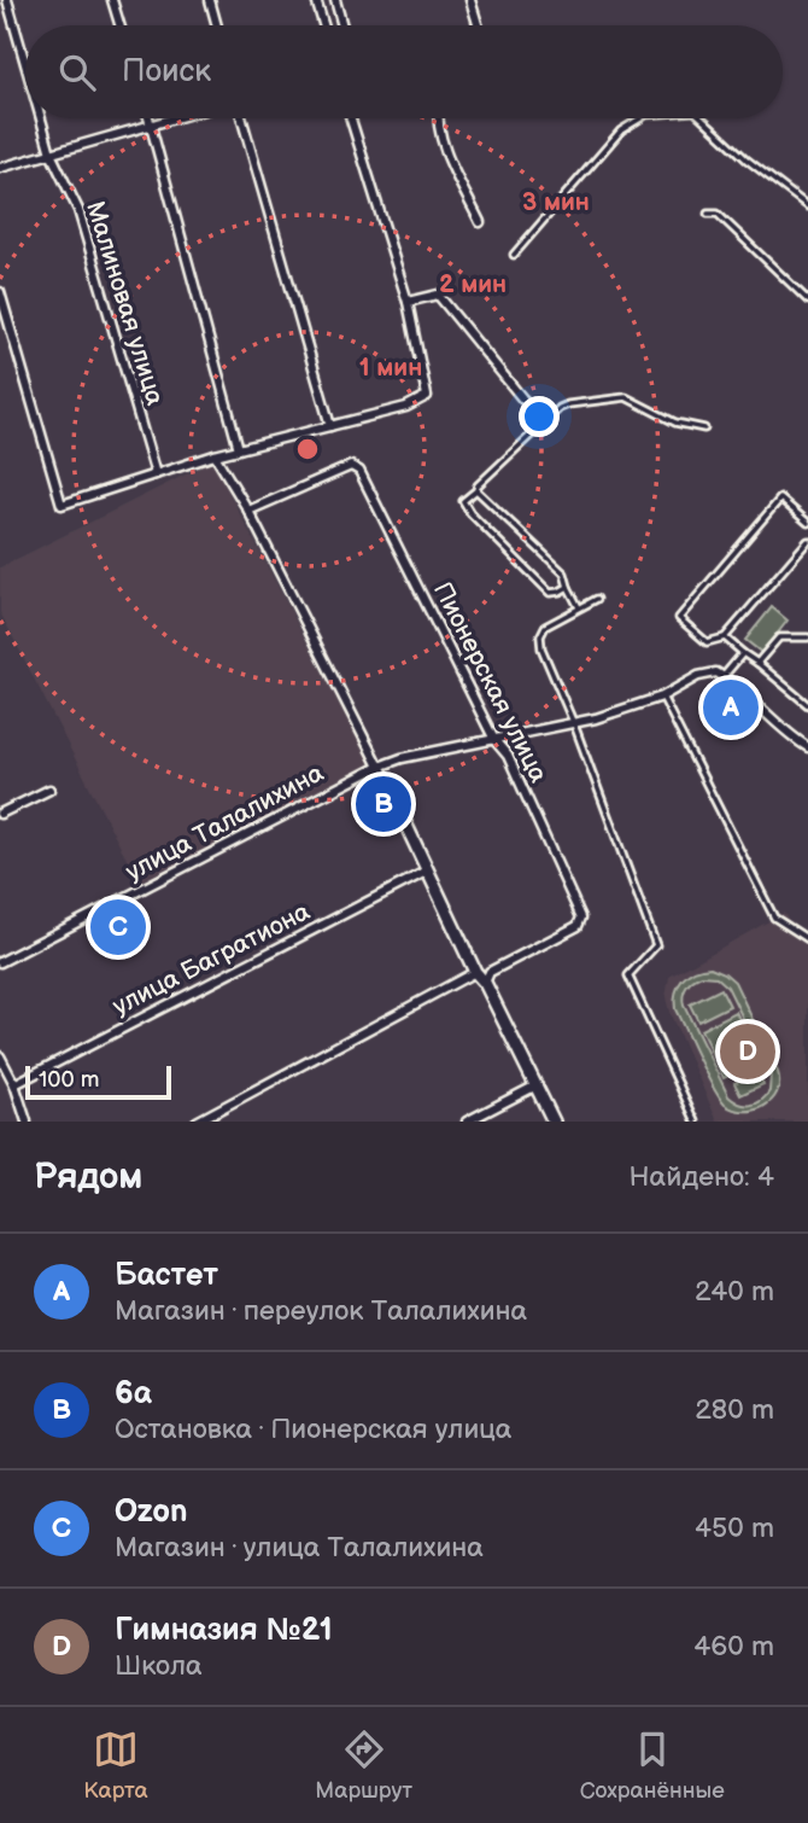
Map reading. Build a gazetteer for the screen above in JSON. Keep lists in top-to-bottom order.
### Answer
{
  "streets": {
    "street": [
      "Малиновая улица",
      "Пионерская улица",
      "улица Талалихина",
      "улица Багратиона"
    ]
  },
  "crossings": [
    ["Пионерская улица", "улица Талалихина"]
  ],
  "scale_bar": "100 m",
  "page": {
    "search": "Поиск",
    "pins": [
      "A",
      "B",
      "C",
      "D"
    ],
    "scale": "100 m",
    "heading": ["Рядом", "Найдено: 4"],
    "list": [
      {
        "mark": "A",
        "name": "Бастет",
        "note": "Магазин · переулок Талалихина",
        "value": "240 m"
      },
      {
        "mark": "B",
        "name": "6а",
        "note": "Остановка · Пионерская улица",
        "value": "280 m"
      },
      {
        "mark": "C",
        "name": "Ozon",
        "note": "Магазин · улица Талалихина",
        "value": "450 m"
      },
      {
        "mark": "D",
        "name": "Гимназия №21",
        "note": "Школа",
        "value": "460 m"
      }
    ],
    "nav": ["Карта", "Маршрут", "Сохранённые"]
  },
  "rings": ["3 мин", "2 мин", "1 мин"]
}
